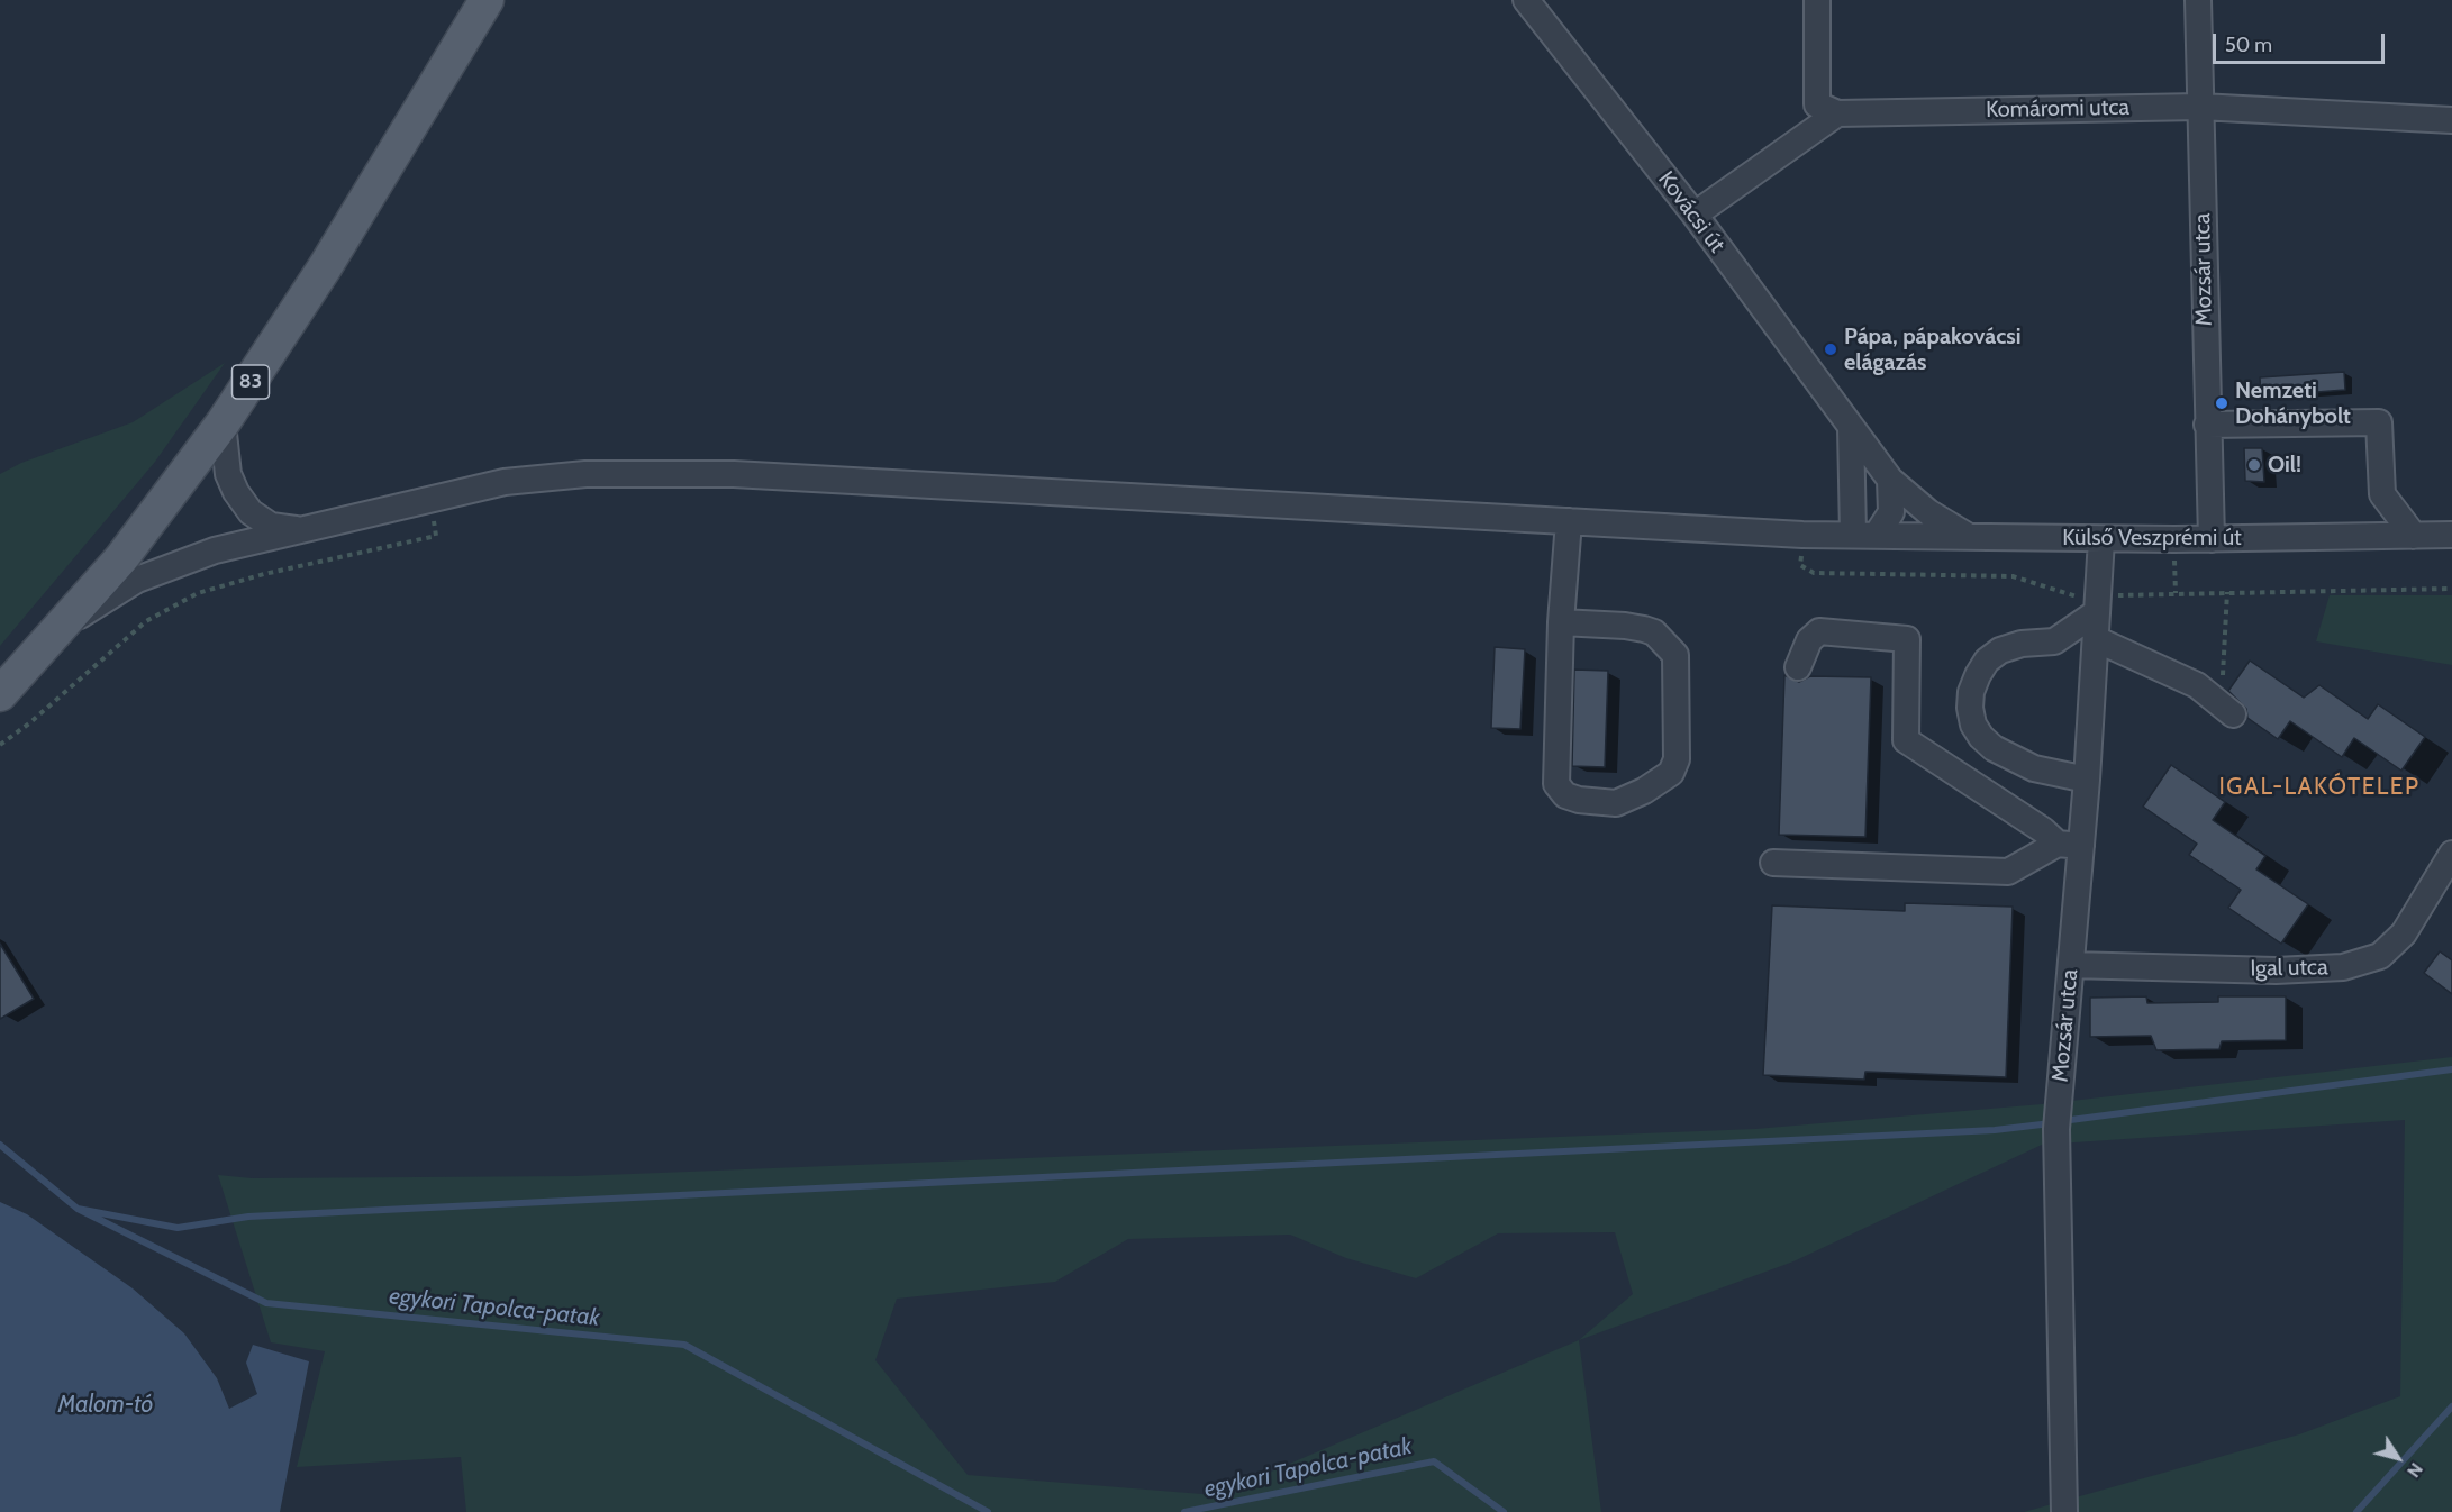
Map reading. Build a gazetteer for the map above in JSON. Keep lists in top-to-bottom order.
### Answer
{
  "streets": {
    "main road": ["83"],
    "street": [
      "Komáromi utca",
      "Kovácsi út",
      "Mozsár utca",
      "Külső Veszprémi út",
      "Igal utca"
    ]
  },
  "crossings": [
    ["Komáromi utca", "Mozsár utca"],
    ["Kovácsi út", "Külső Veszprémi út"],
    ["Mozsár utca", "Külső Veszprémi út"],
    ["Mozsár utca", "Igal utca"],
    ["83", "Külső Veszprémi út"]
  ],
  "districts": ["IGAL-LAKÓTELEP"],
  "water": ["egykori Tapolca-patak", "Malom-tó"],
  "places": ["Pápa, pápakovácsi elágazás", "Nemzeti Dohánybolt", "Oil!"],
  "scale_bar": "50 m",
  "north": "bottom right"
}
